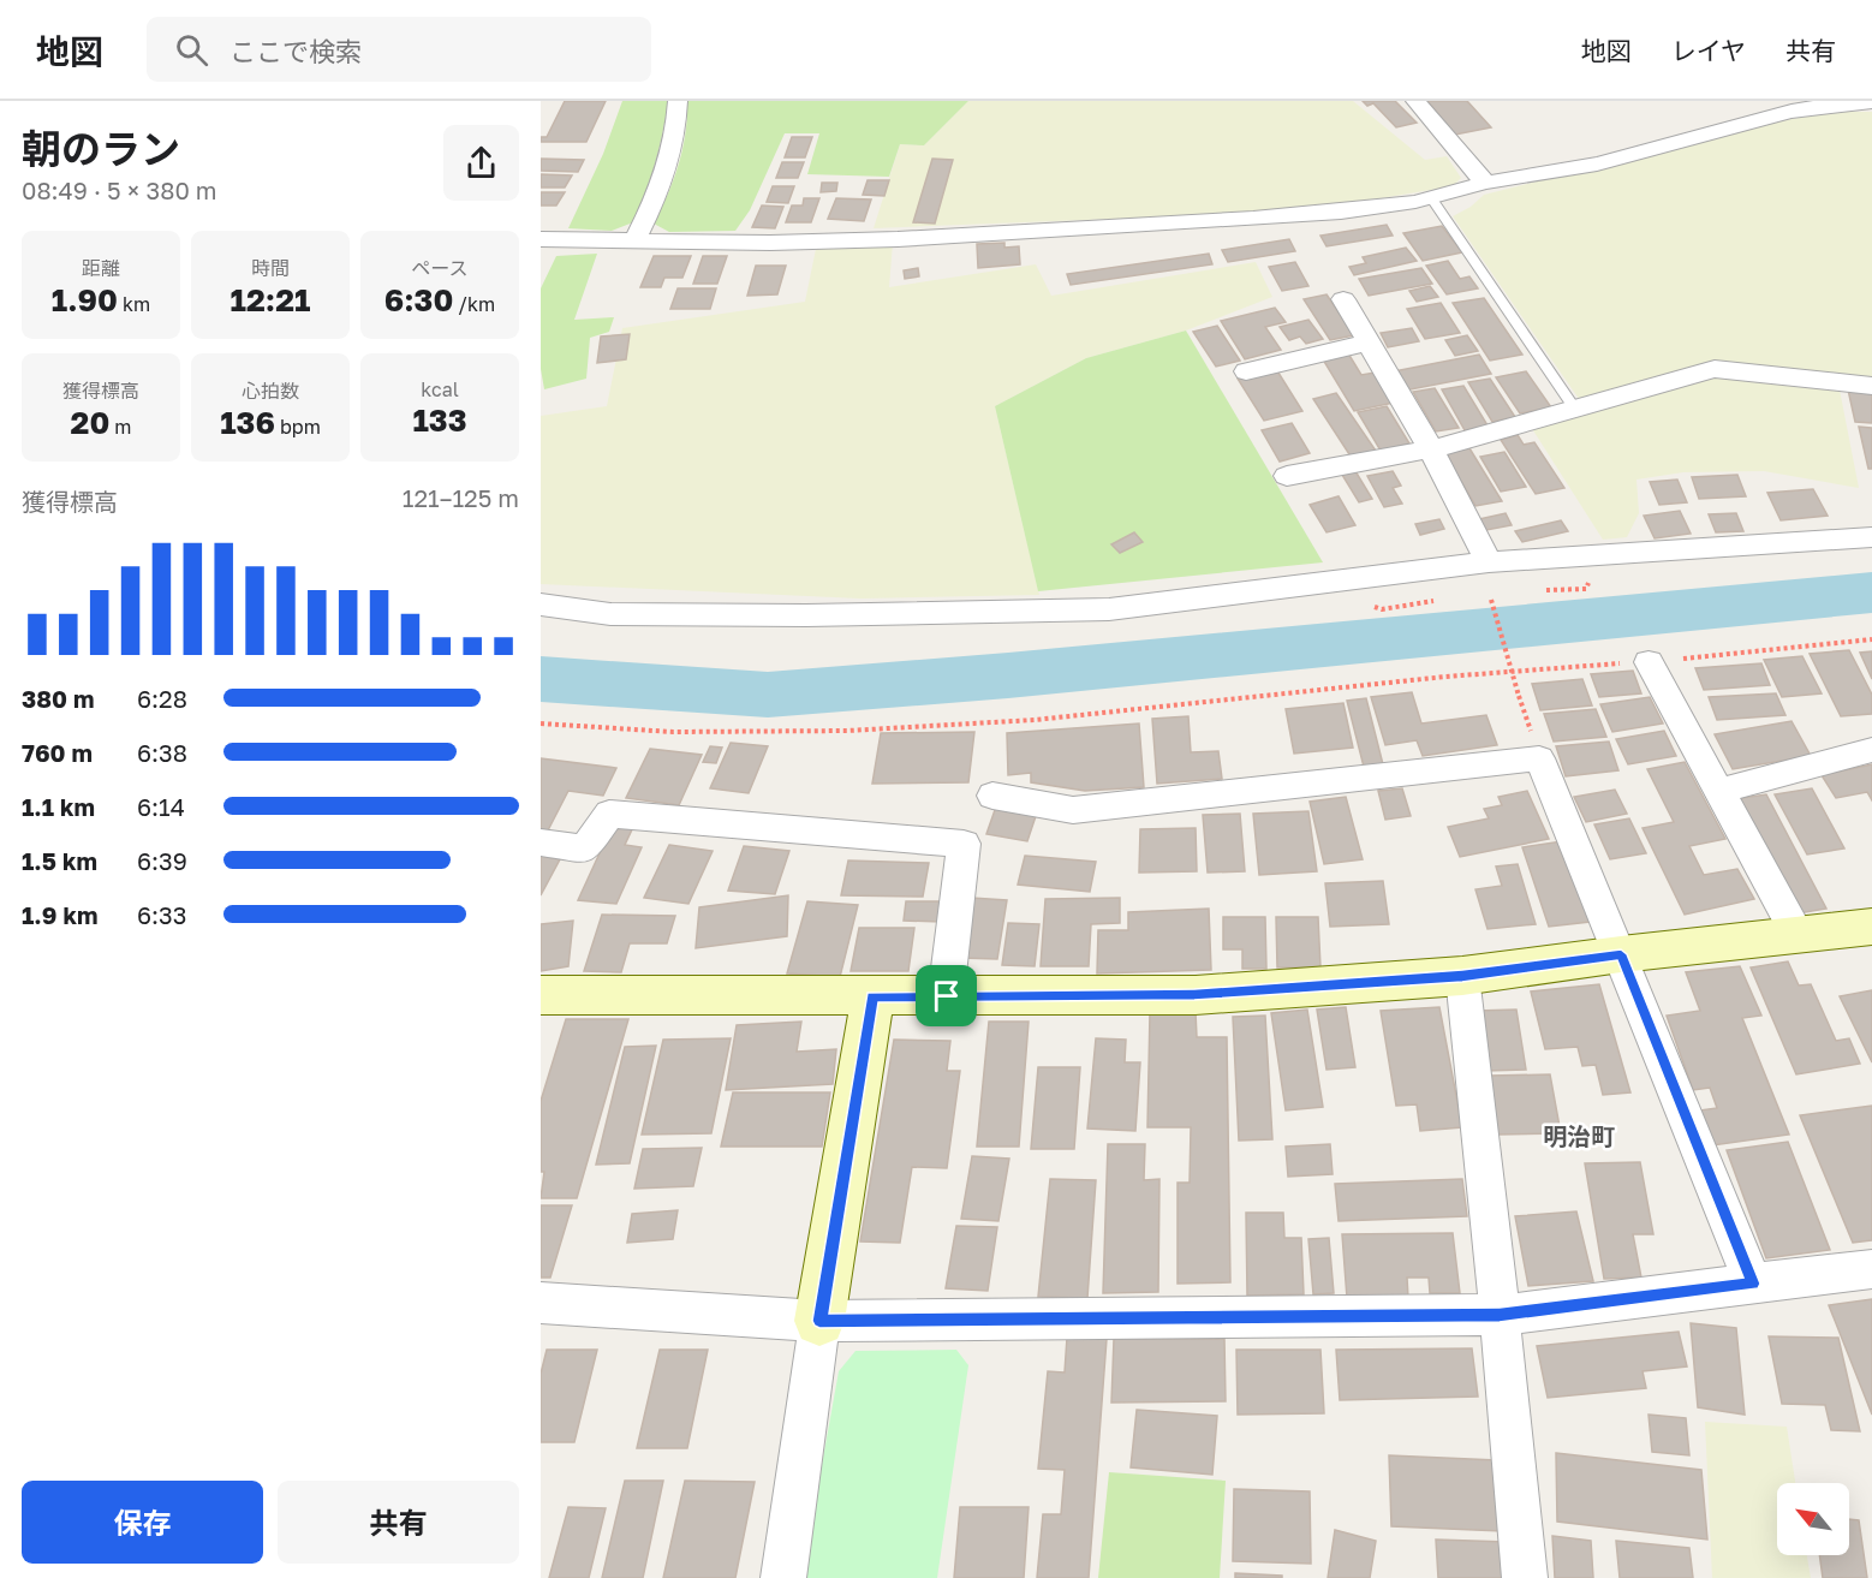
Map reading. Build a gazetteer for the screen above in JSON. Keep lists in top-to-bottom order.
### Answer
{
  "districts": ["明治町"],
  "north": "top left",
  "page": {
    "header": "地図",
    "search": "ここで検索",
    "nav": ["地図", "レイヤ", "共有"],
    "heading": ["朝のラン", "08:49 · 5 × 380 m"],
    "stats": [
      ["距離", "1.90 km"],
      ["時間", "12:21"],
      ["ペース", "6:30 /km"],
      ["獲得標高", "20 m"],
      ["心拍数", "136 bpm"],
      ["kcal", "133"]
    ],
    "chart": ["獲得標高", "121–125 m"],
    "list": [
      {
        "name": "380 m",
        "note": "6:28"
      },
      {
        "name": "760 m",
        "note": "6:38"
      },
      {
        "name": "1.1 km",
        "note": "6:14"
      },
      {
        "name": "1.5 km",
        "note": "6:39"
      },
      {
        "name": "1.9 km",
        "note": "6:33"
      }
    ],
    "buttons": ["保存", "共有"]
  }
}
